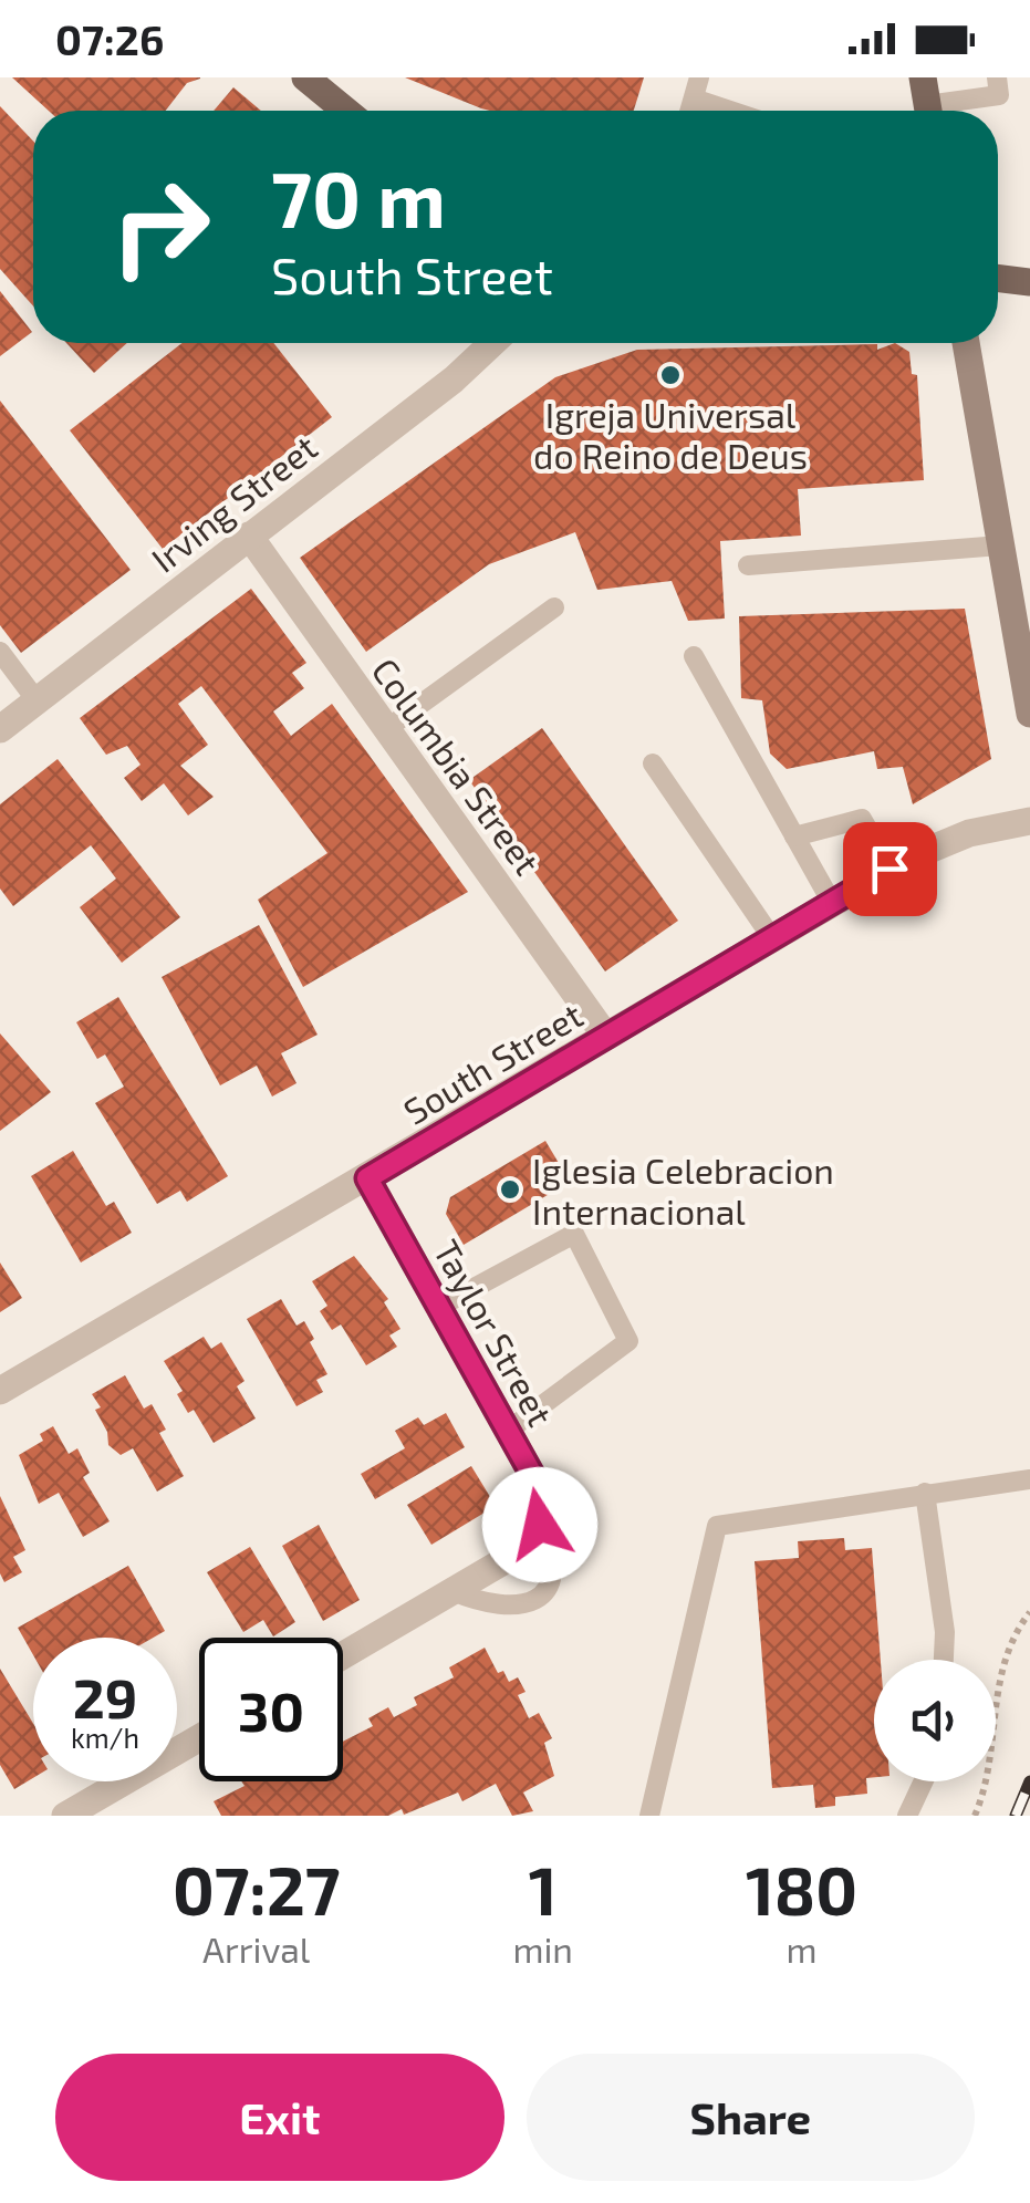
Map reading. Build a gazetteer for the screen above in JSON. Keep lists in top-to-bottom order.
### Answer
{
  "streets": {
    "street": [
      "Irving Street",
      "Columbia Street",
      "South Street",
      "Taylor Street"
    ]
  },
  "crossings": [
    ["Irving Street", "Columbia Street"],
    ["Columbia Street", "South Street"],
    ["South Street", "Taylor Street"]
  ],
  "places": ["Igreja Universal do Reino de Deus", "Iglesia Celebracion Internacional"],
  "page": {
    "status": "07:26",
    "turn": ["70 m", "South Street"],
    "speed": "29 km/h",
    "limit": "30",
    "eta": [
      "07:27",
      "Arrival",
      "1",
      "min",
      "180",
      "m"
    ],
    "buttons": ["Exit", "Share"]
  }
}
